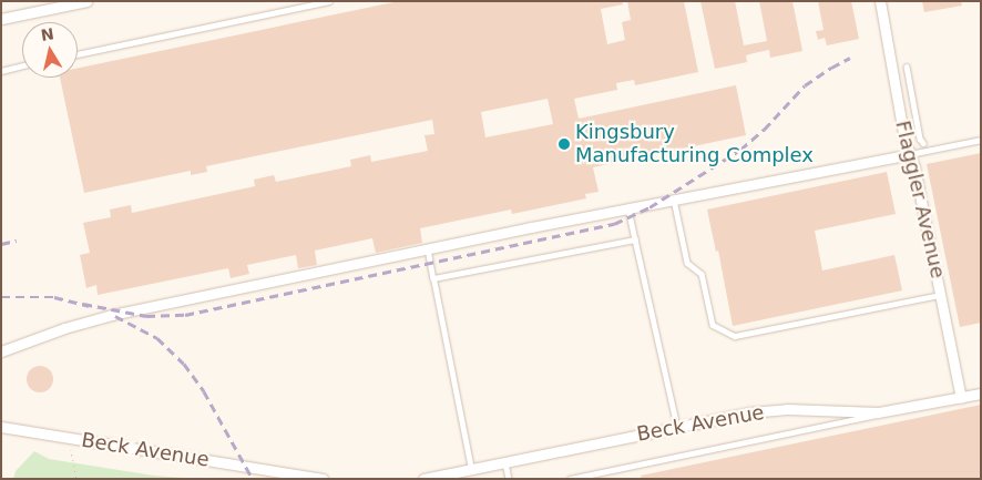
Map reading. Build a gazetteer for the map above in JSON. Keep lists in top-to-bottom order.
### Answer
{
  "streets": {
    "street": ["Flaggler Avenue", "Beck Avenue"]
  },
  "crossings": [
    ["Flaggler Avenue", "Beck Avenue"]
  ],
  "places": ["Kingsbury Manufacturing Complex"],
  "north": "top"
}
